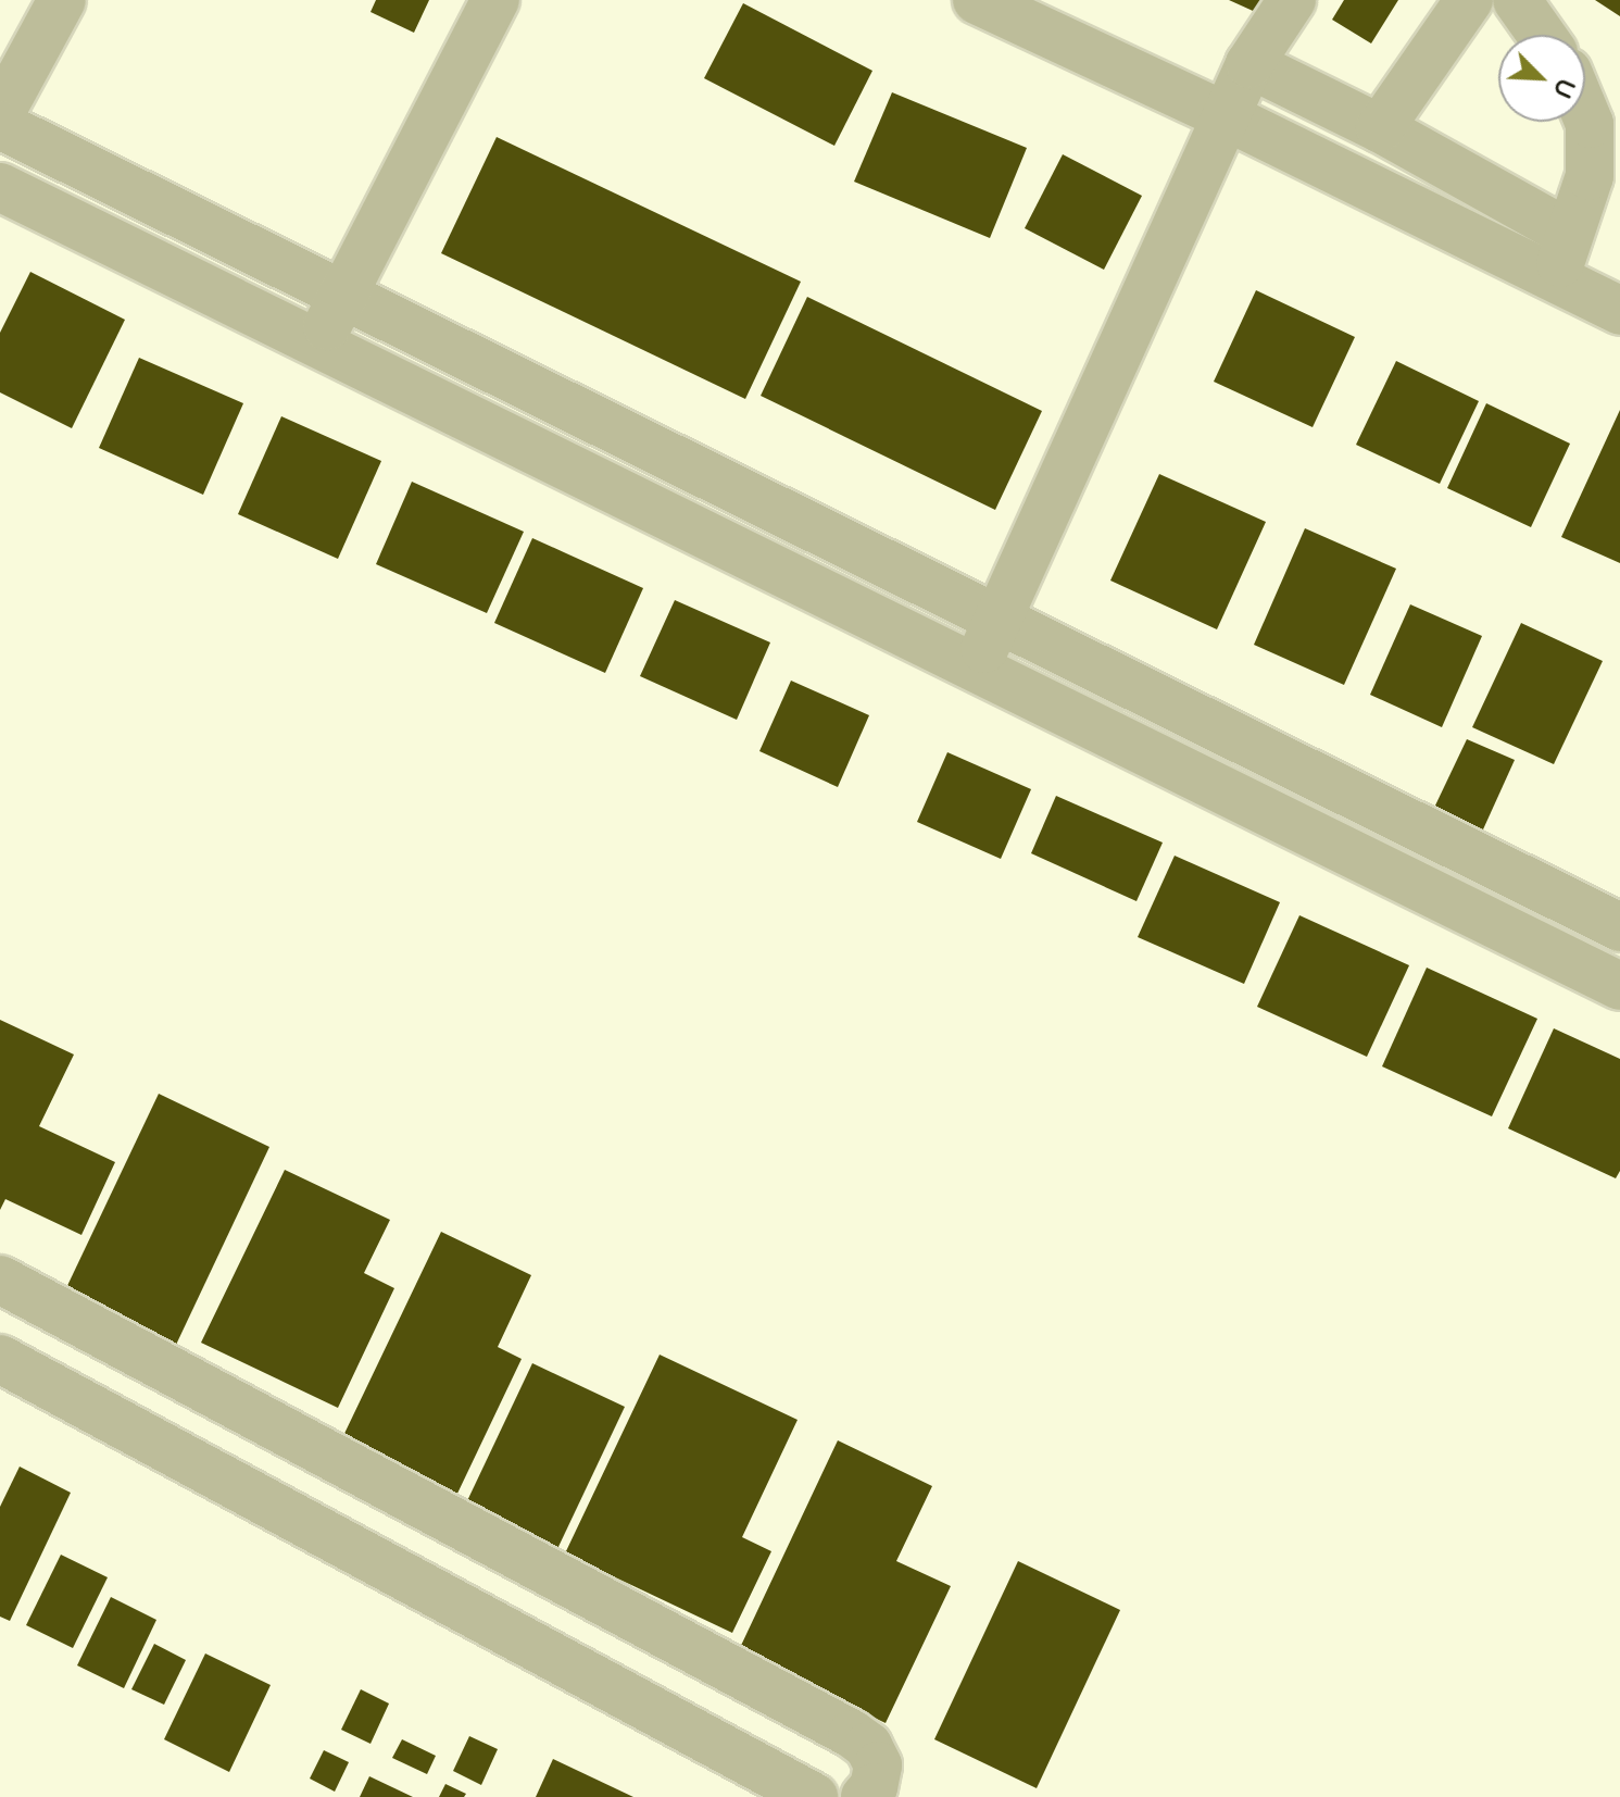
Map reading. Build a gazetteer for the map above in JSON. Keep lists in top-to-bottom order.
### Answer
{
  "north": "bottom right"
}
